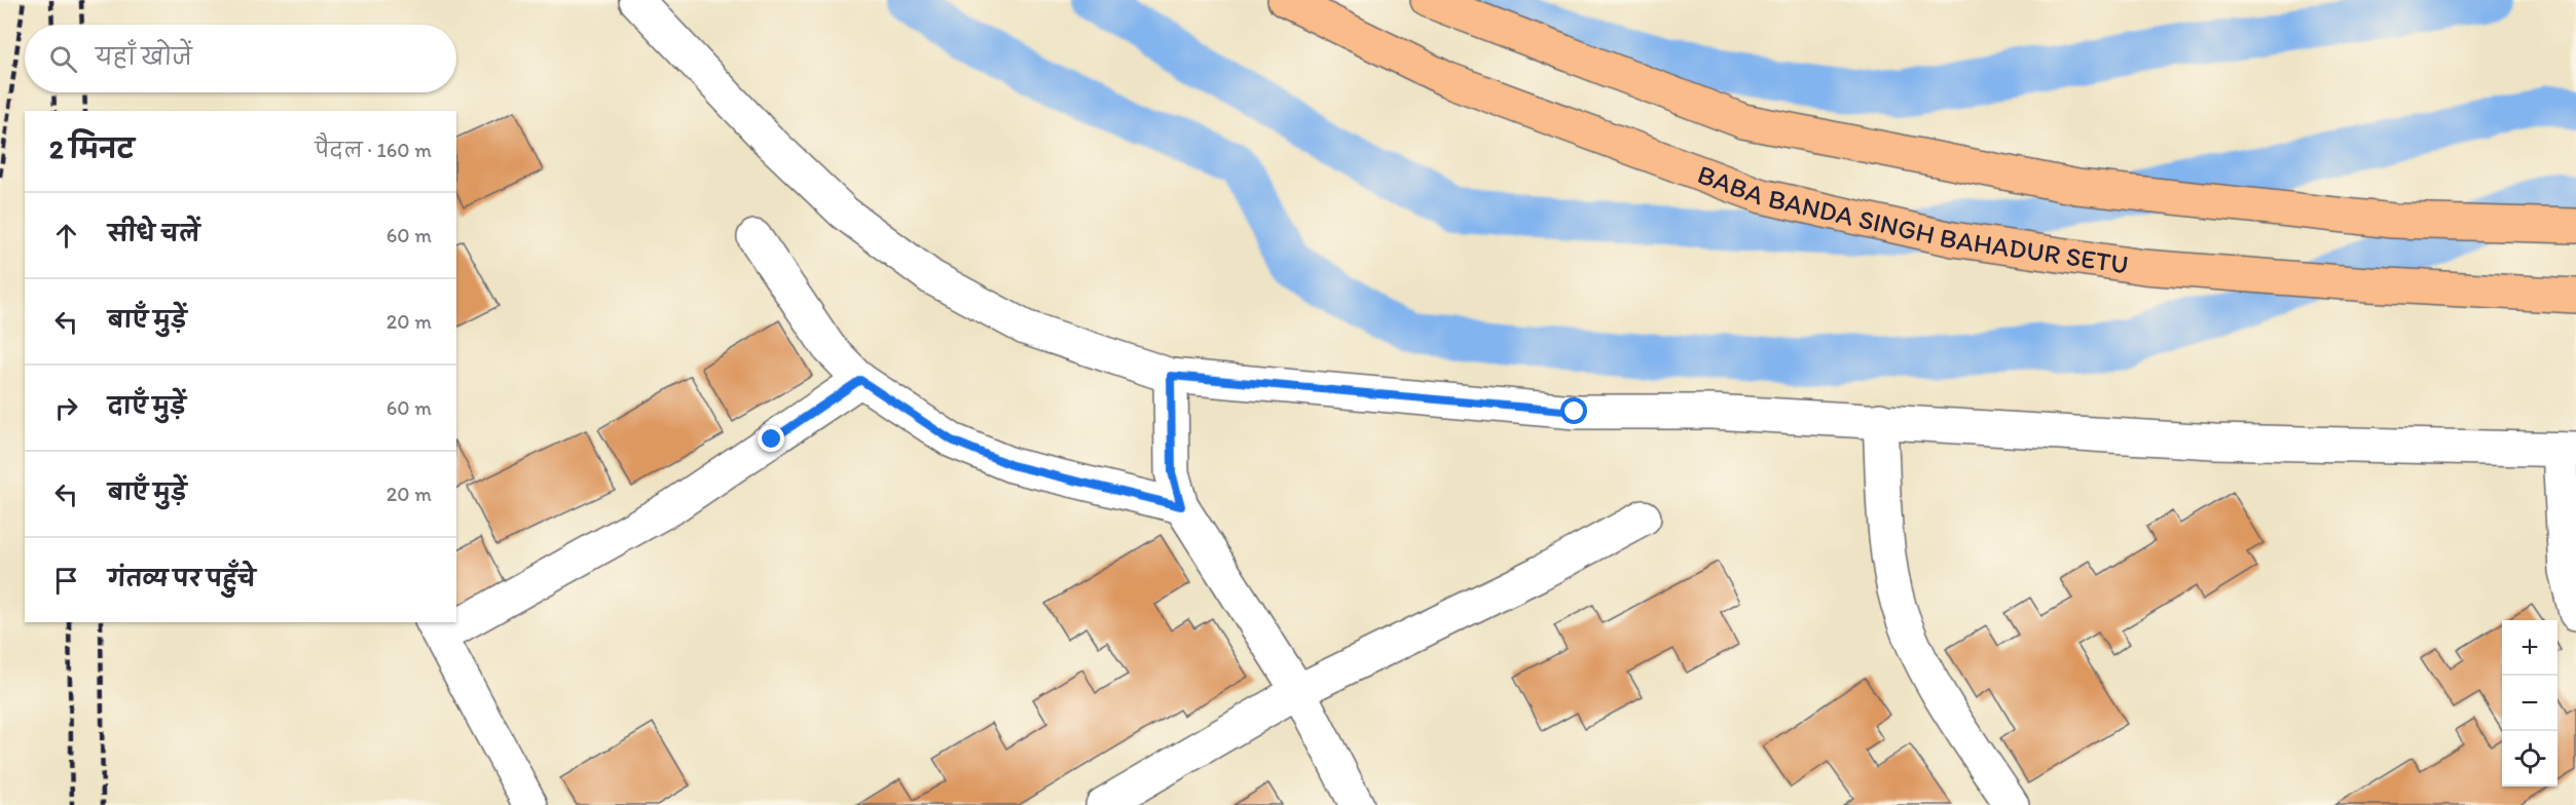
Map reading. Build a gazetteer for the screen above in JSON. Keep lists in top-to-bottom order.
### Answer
{
  "streets": {
    "highway": ["BABA BANDA SINGH BAHADUR SETU"]
  },
  "page": {
    "search": "यहाँ खोजें",
    "heading": ["2 मिनट", "पैदल · 160 m"],
    "list": [
      ["सीधे चलें", "60 m"],
      ["बाएँ मुड़ें", "20 m"],
      ["दाएँ मुड़ें", "60 m"],
      ["बाएँ मुड़ें", "20 m"],
      "गंतव्य पर पहुँचे"
    ],
    "map_buttons": ["+", "−"]
  }
}
